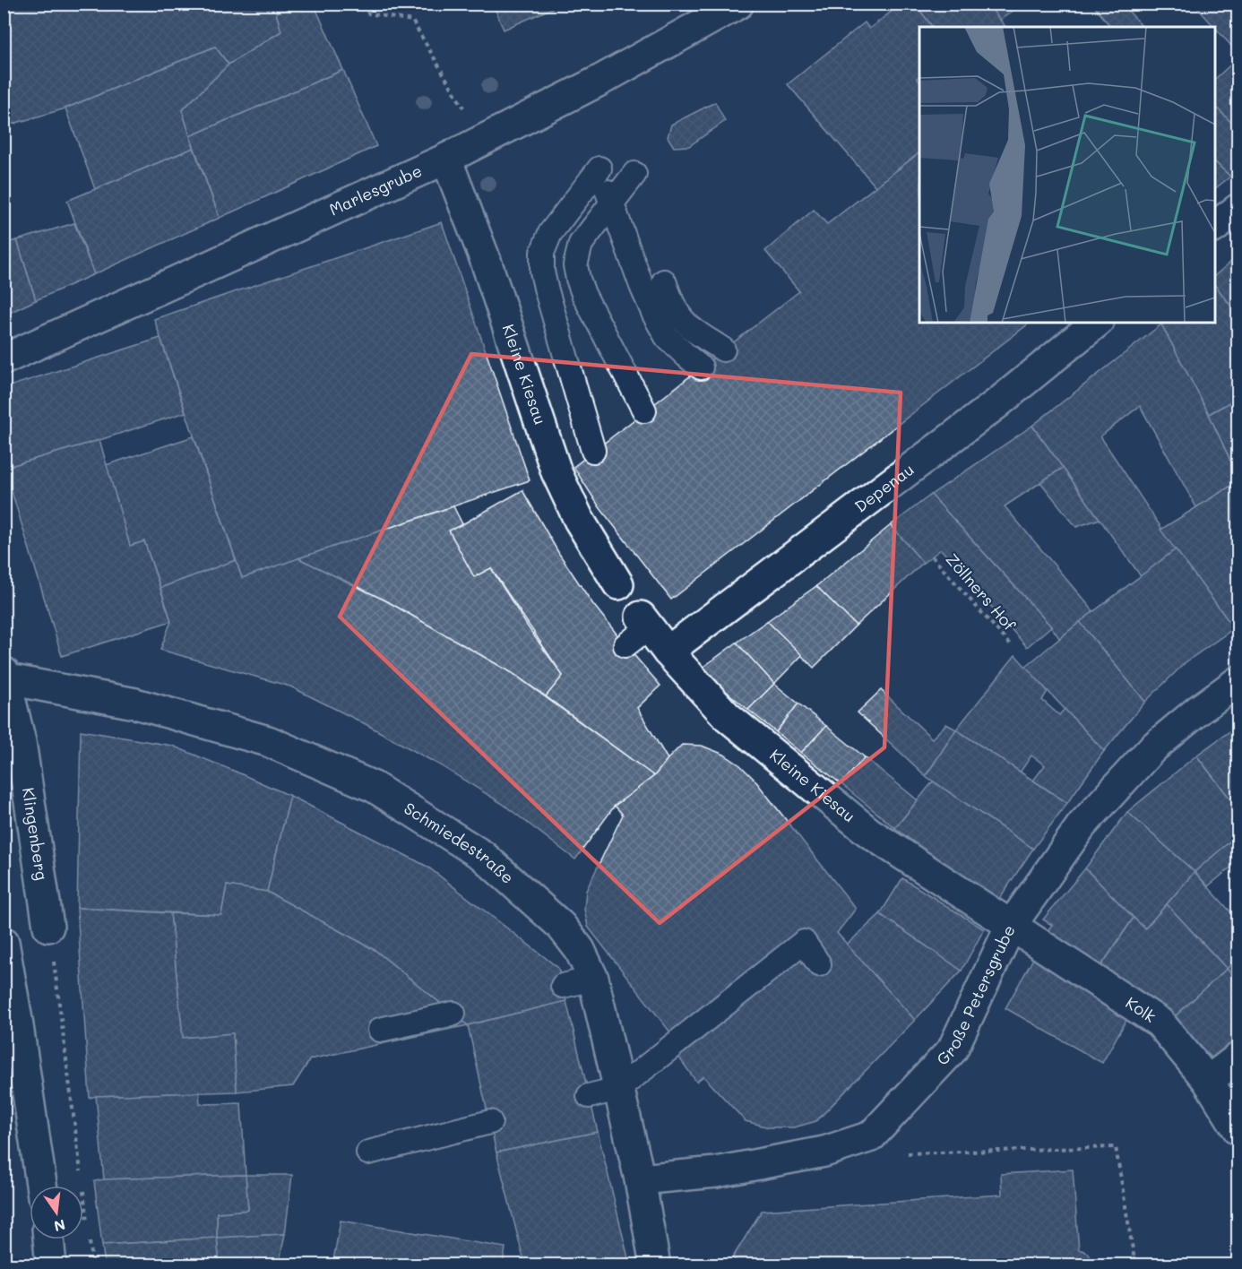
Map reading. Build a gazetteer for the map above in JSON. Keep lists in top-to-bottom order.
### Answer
{
  "streets": {
    "street": [
      "Marlesgrube",
      "Kleine Kiesau",
      "Depenau",
      "Klingenberg",
      "Schmiedestraße",
      "Große Petersgrube",
      "Kolk"
    ],
    "path": ["Zöllners Hof"]
  },
  "crossings": [
    ["Marlesgrube", "Kleine Kiesau"],
    ["Kleine Kiesau", "Depenau"],
    ["Kleine Kiesau", "Große Petersgrube"],
    ["Kleine Kiesau", "Kolk"],
    ["Klingenberg", "Schmiedestraße"],
    ["Schmiedestraße", "Große Petersgrube"],
    ["Große Petersgrube", "Kolk"]
  ],
  "north": "bottom"
}
